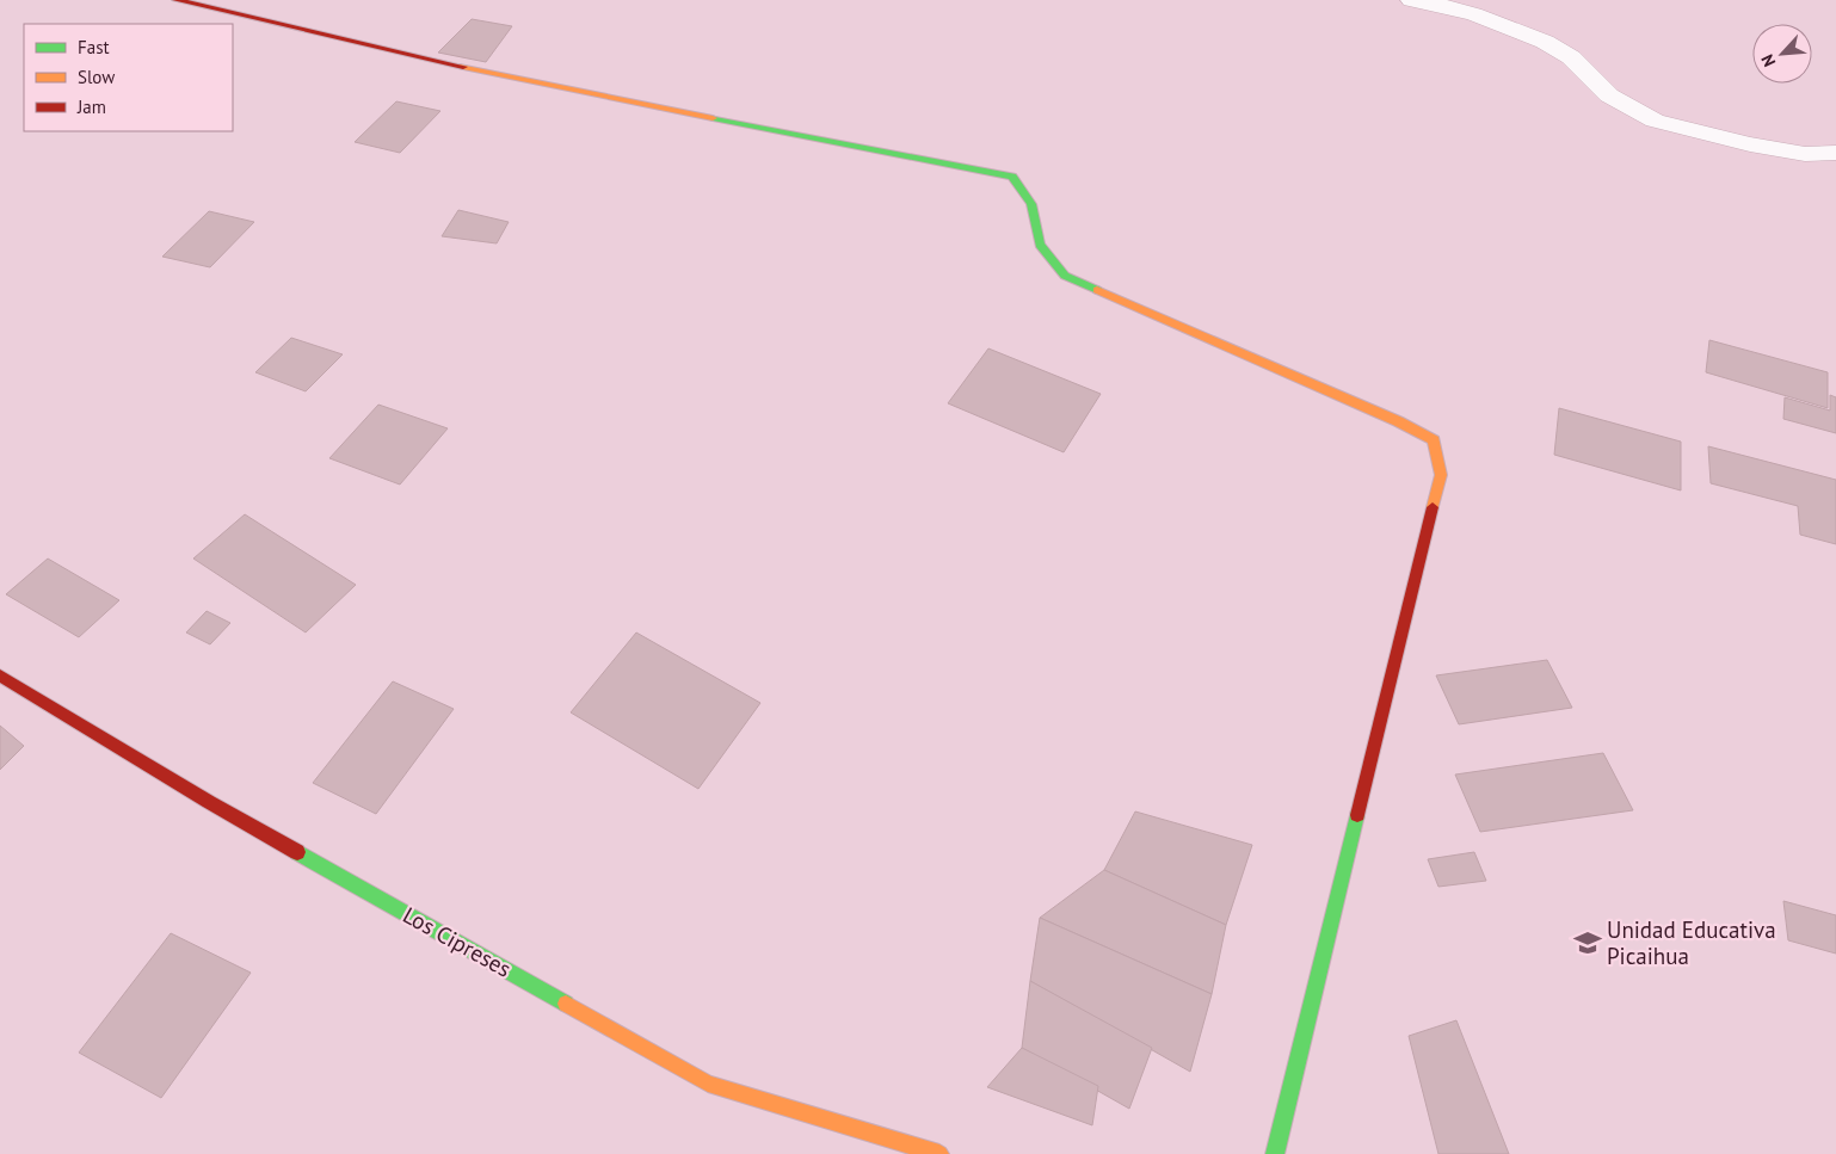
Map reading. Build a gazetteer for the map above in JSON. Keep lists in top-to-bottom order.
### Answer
{
  "streets": {
    "street": ["Los Cipreses"]
  },
  "places": {
    "school or university": ["Unidad Educativa Picaihua"]
  },
  "legend": ["Fast", "Slow", "Jam"],
  "north": "bottom left"
}
